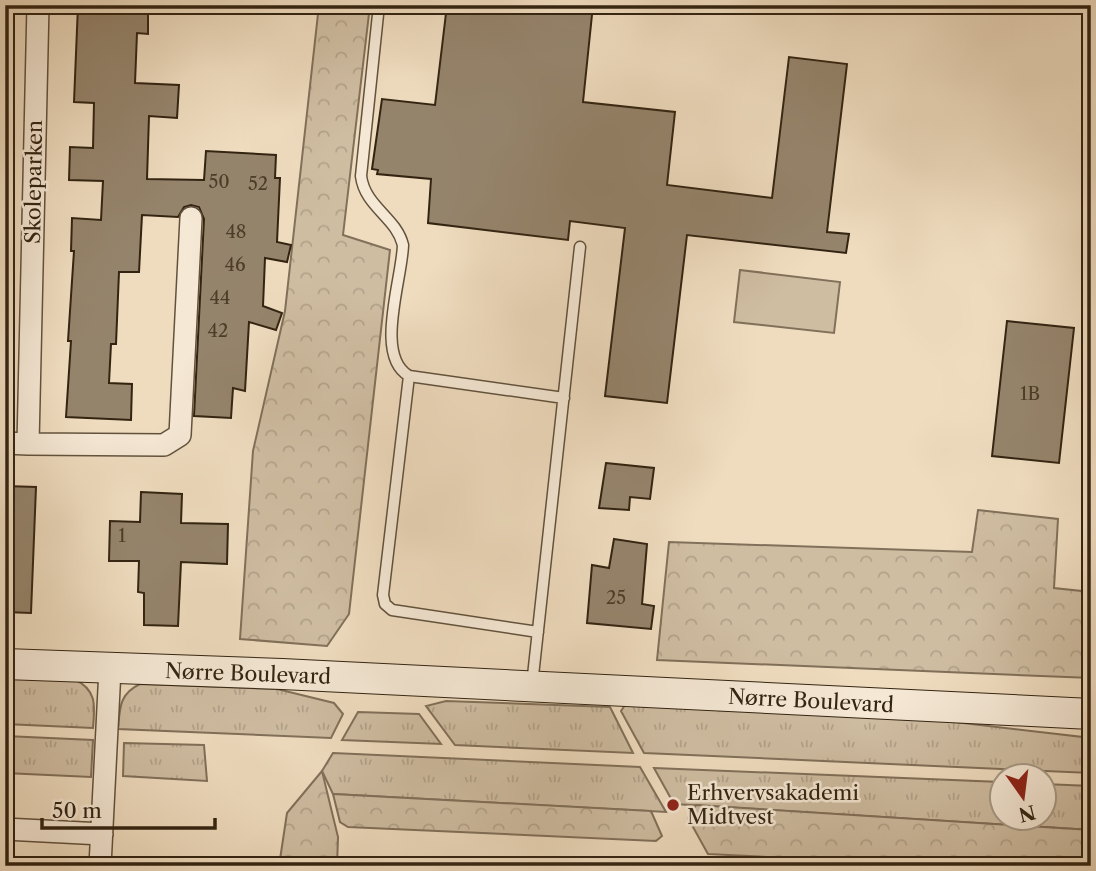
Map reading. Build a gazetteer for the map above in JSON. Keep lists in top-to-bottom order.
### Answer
{
  "streets": {
    "street": ["Skoleparken", "Nørre Boulevard"]
  },
  "places": ["Erhvervsakademi Midtvest"],
  "house_numbers": [
    "50",
    "52",
    "48",
    "46",
    "44",
    "42",
    "1B",
    "1",
    "25"
  ],
  "scale_bar": "50 m",
  "north": "bottom"
}
